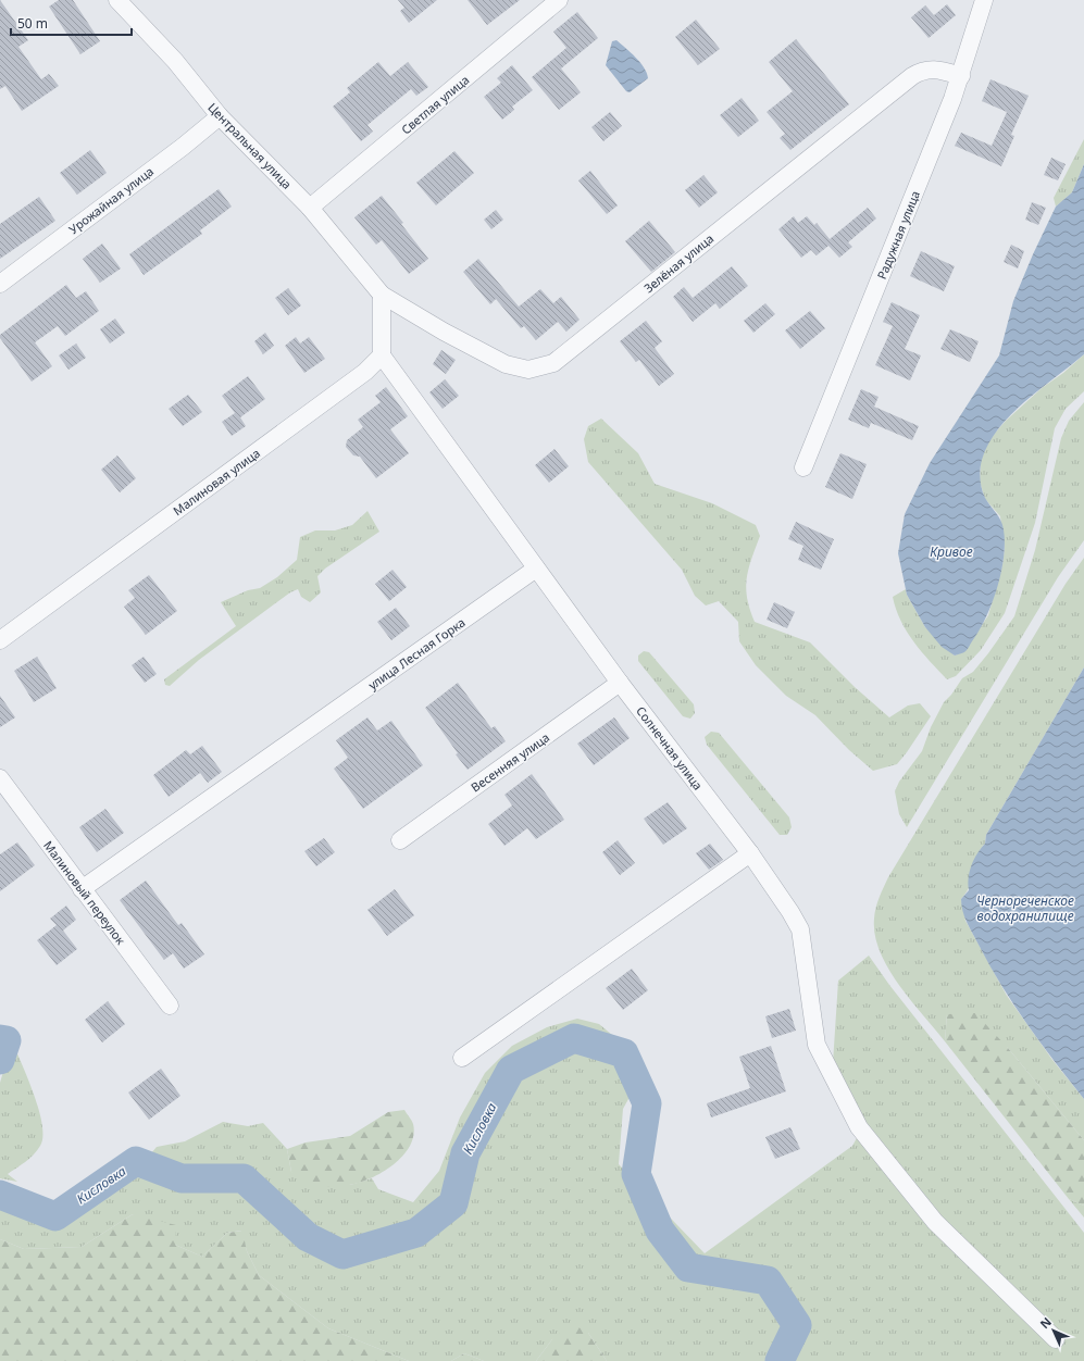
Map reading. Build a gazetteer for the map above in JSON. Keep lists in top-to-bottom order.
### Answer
{
  "streets": {
    "street": [
      "Светлая улица",
      "Центральная улица",
      "Урожайная улица",
      "Радужная улица",
      "Зелёная улица",
      "Малиновая улица",
      "улица Лесная Горка",
      "Солнечная улица",
      "Весенняя улица",
      "Малиновый переулок"
    ]
  },
  "crossings": [
    ["Светлая улица", "Центральная улица"],
    ["Центральная улица", "Урожайная улица"],
    ["Центральная улица", "Зелёная улица"],
    ["Радужная улица", "Зелёная улица"],
    ["улица Лесная Горка", "Солнечная улица"],
    ["улица Лесная Горка", "Малиновый переулок"],
    ["Солнечная улица", "Весенняя улица"]
  ],
  "water": ["Кривое", "Чернореченское водохранилище", "Кисловка"],
  "scale_bar": "50 m",
  "north": "top left"
}
